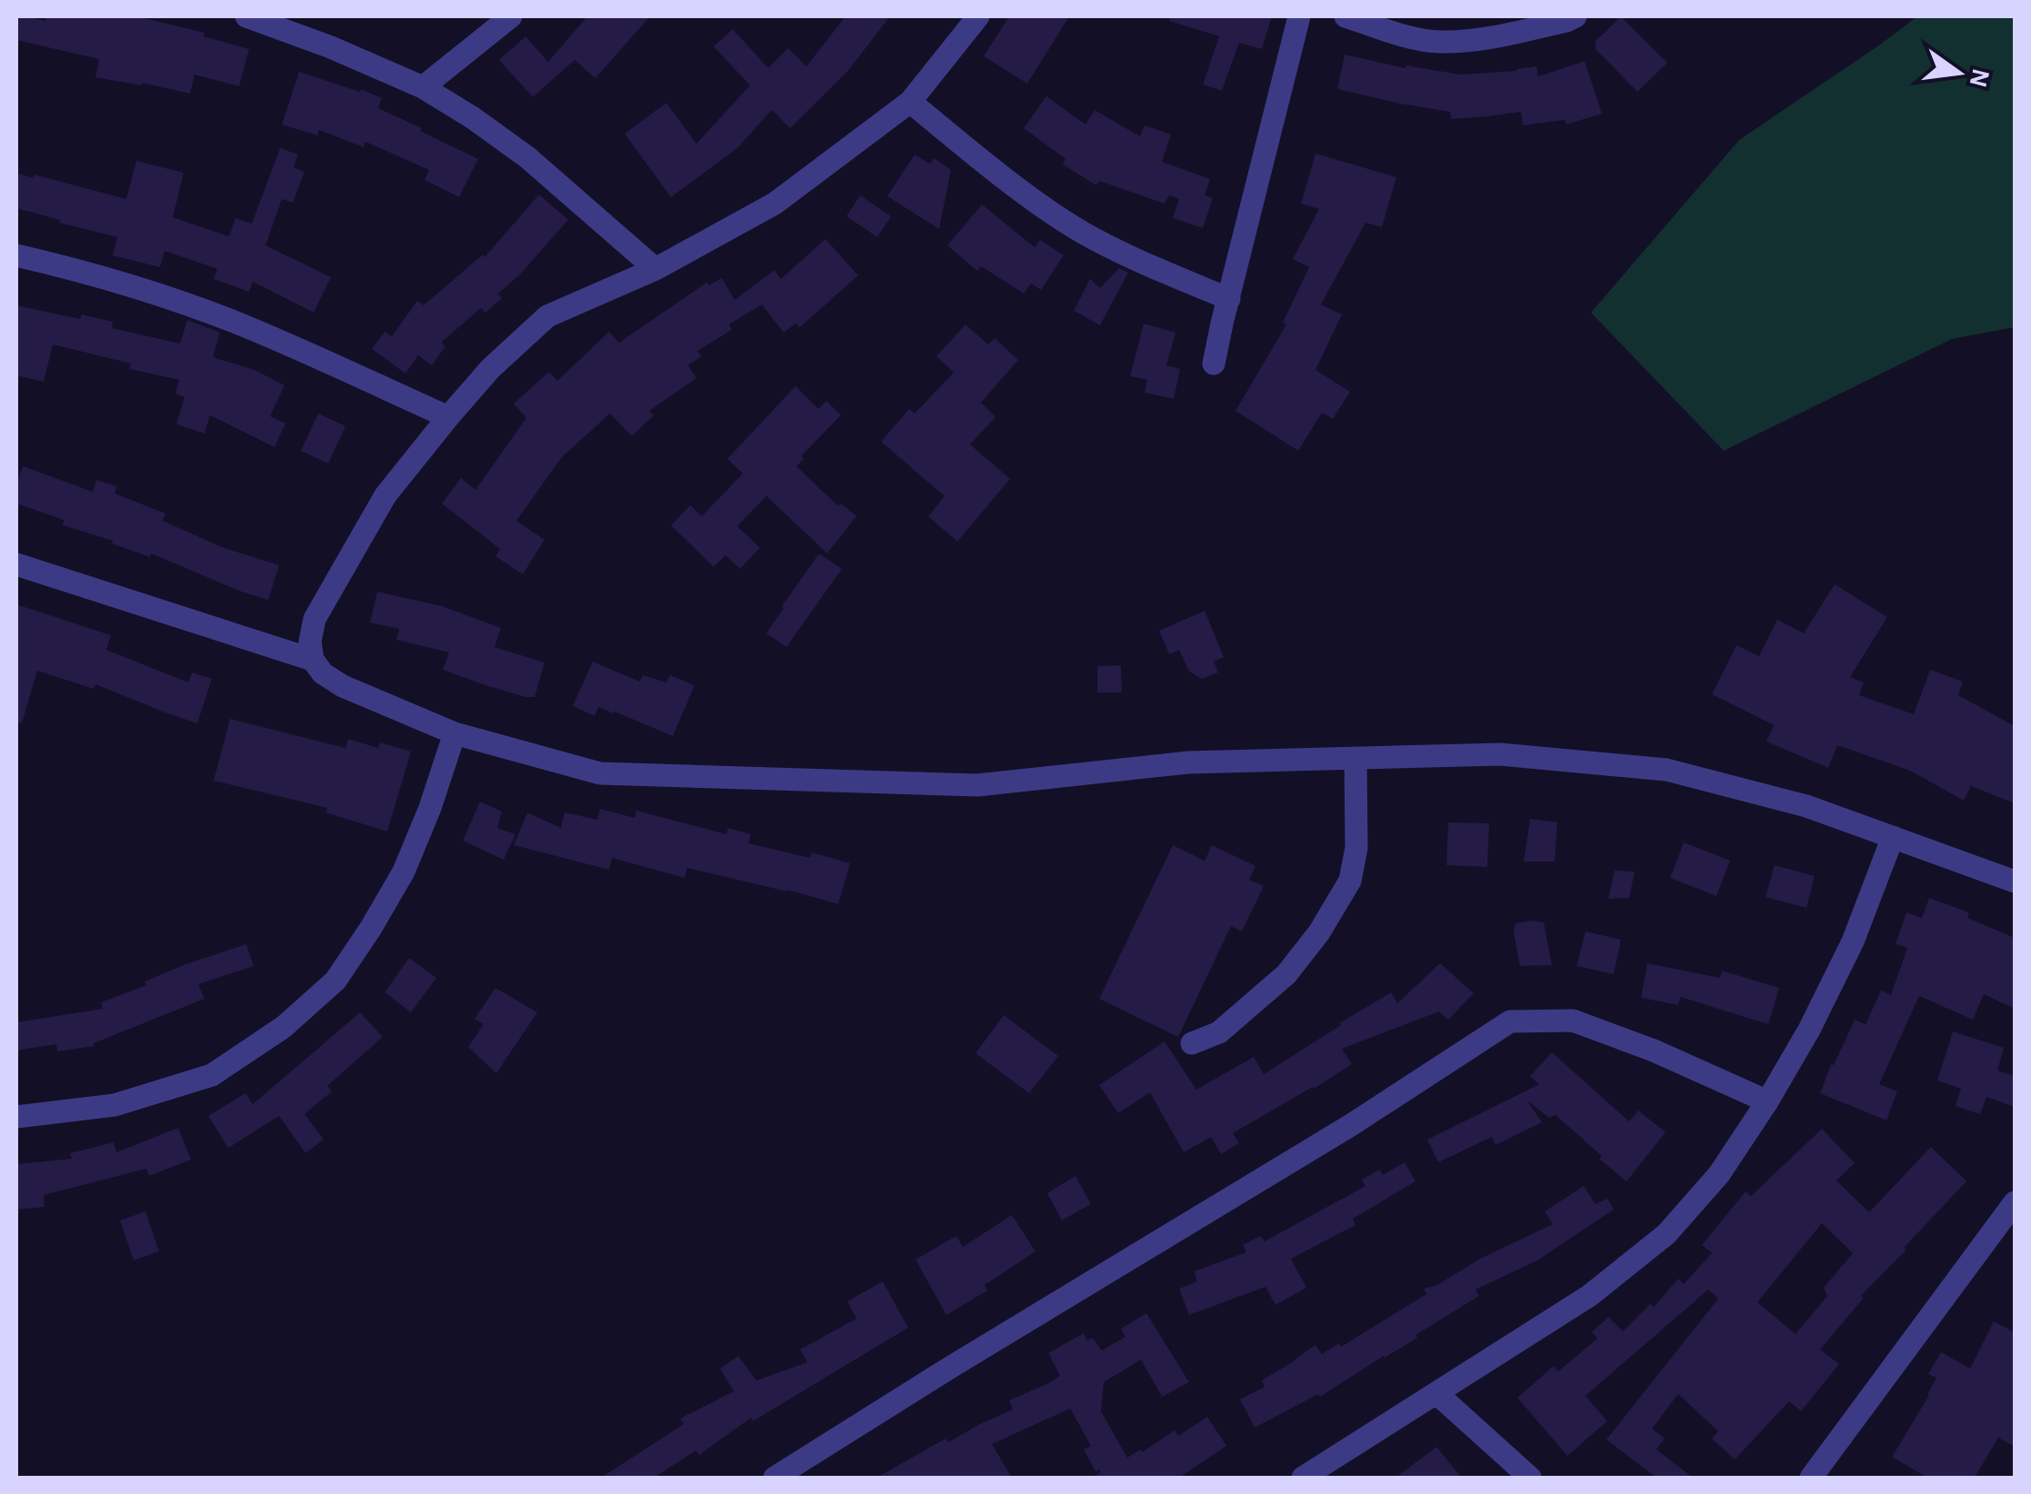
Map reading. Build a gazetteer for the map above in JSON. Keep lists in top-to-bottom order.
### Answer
{
  "north": "right"
}
